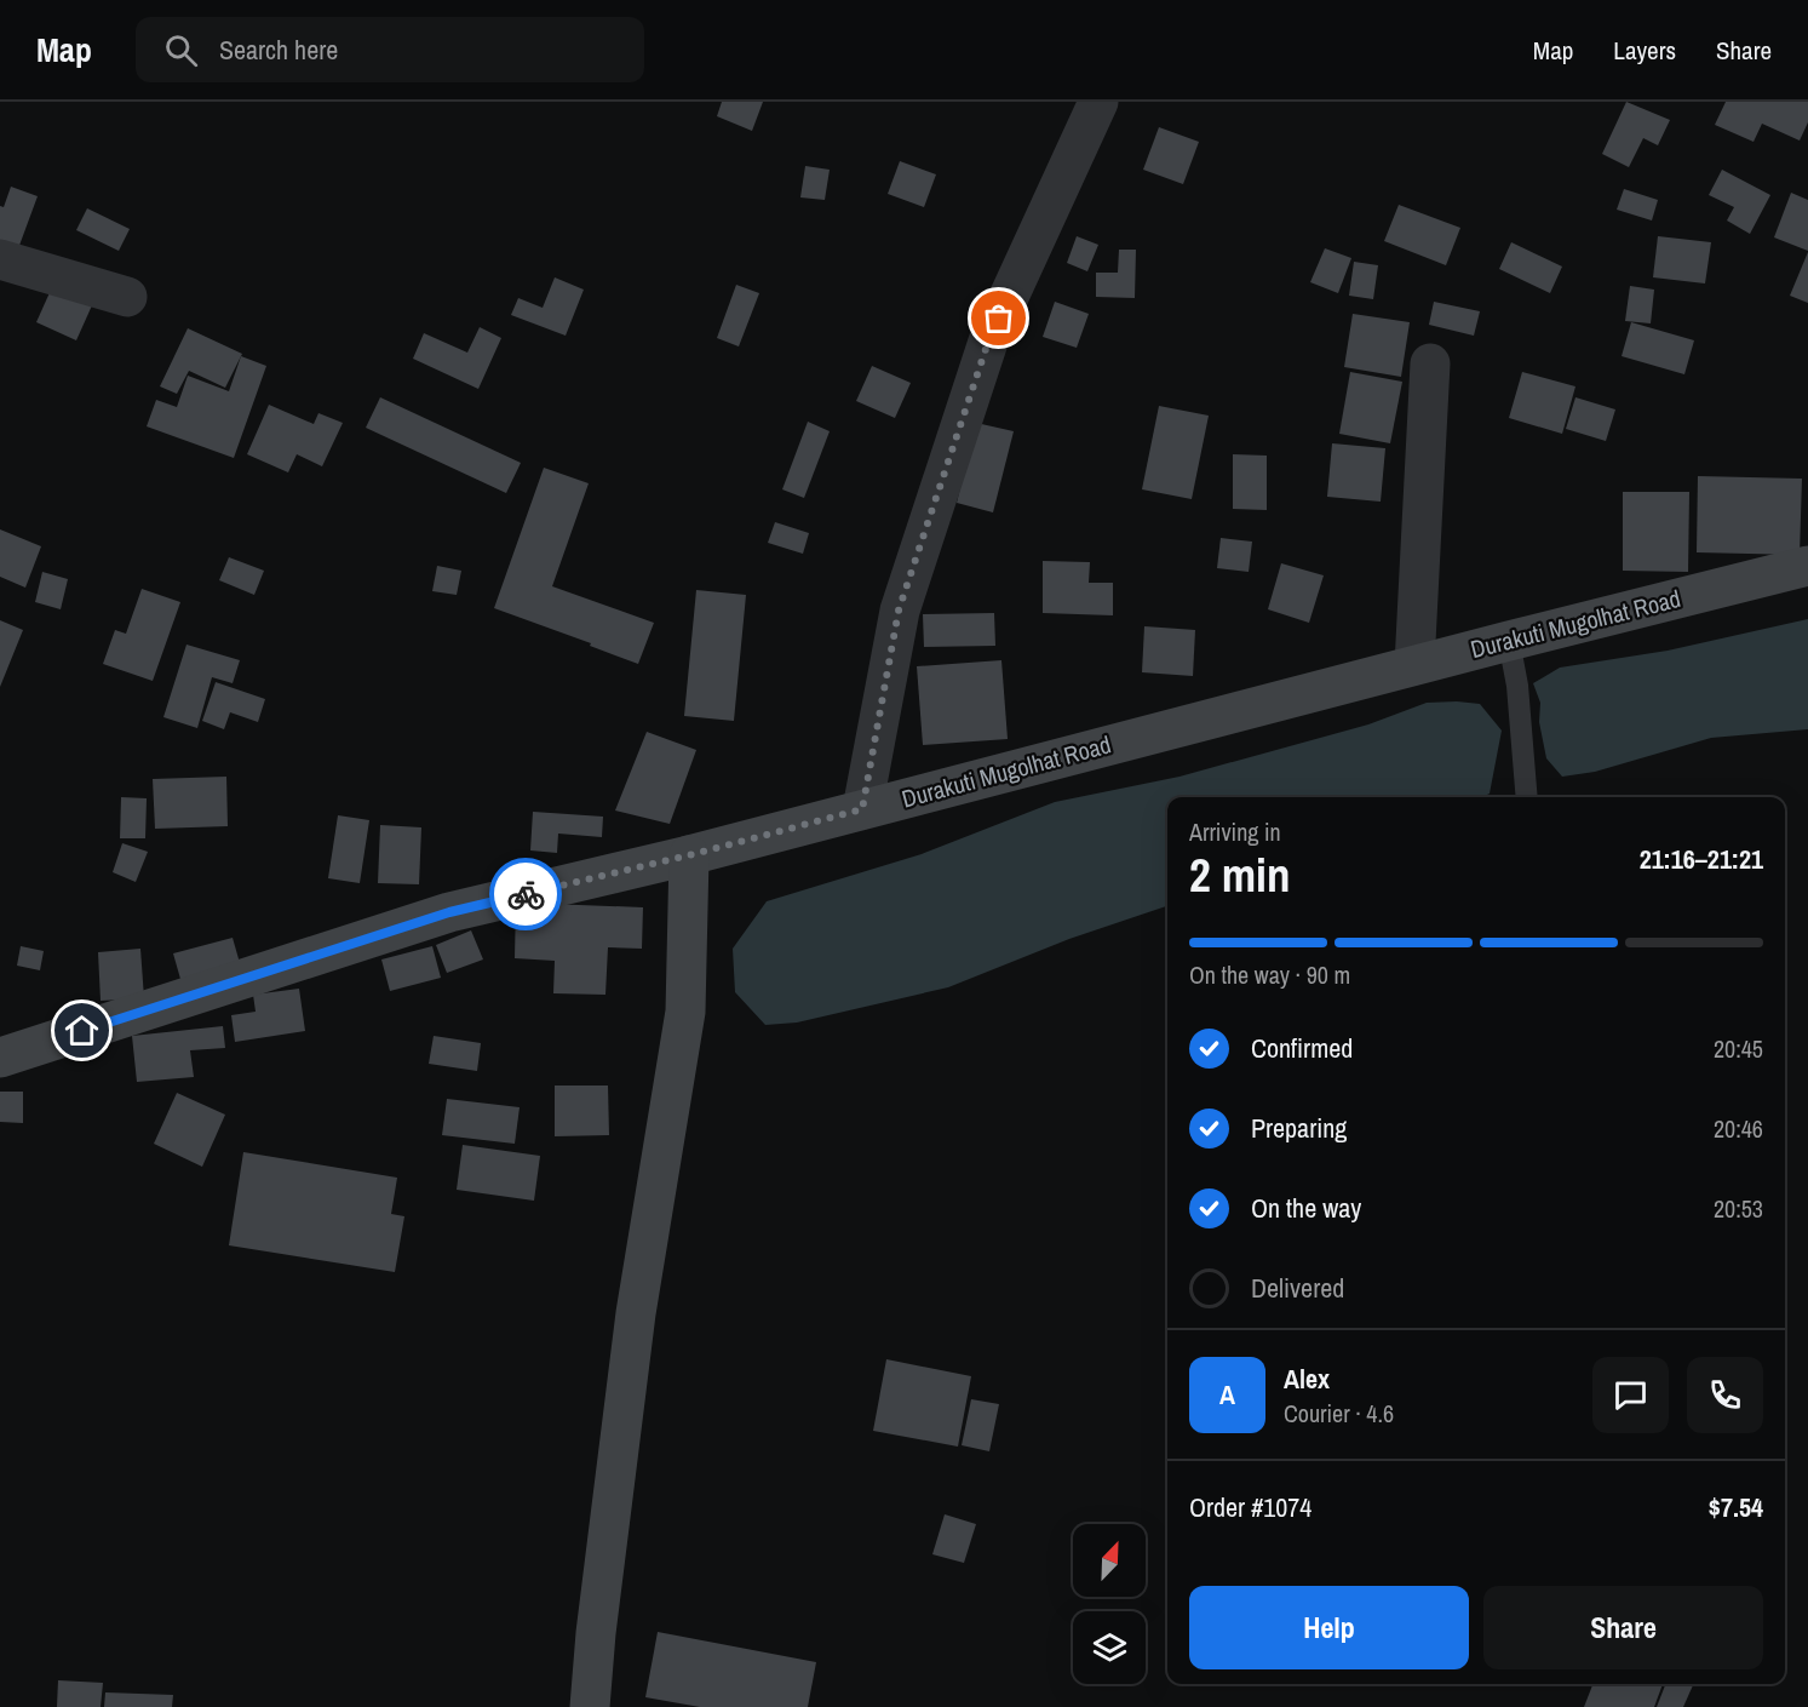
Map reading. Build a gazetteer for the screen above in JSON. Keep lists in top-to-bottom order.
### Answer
{
  "streets": {
    "main road": ["Durakuti Mugolhat Road"]
  },
  "north": "top right",
  "page": {
    "header": "Map",
    "search": "Search here",
    "nav": ["Map", "Layers", "Share"],
    "heading": ["2 min", "Arriving in", "21:16–21:21"],
    "panel": [
      "Alex",
      "Courier · 4.6",
      "Order #1074",
      "$7.54"
    ],
    "bar": "On the way · 90 m",
    "list": [
      ["Confirmed", "20:45"],
      ["Preparing", "20:46"],
      ["On the way", "20:53"],
      "Delivered"
    ],
    "round": "A",
    "buttons": ["Help", "Share"]
  }
}
